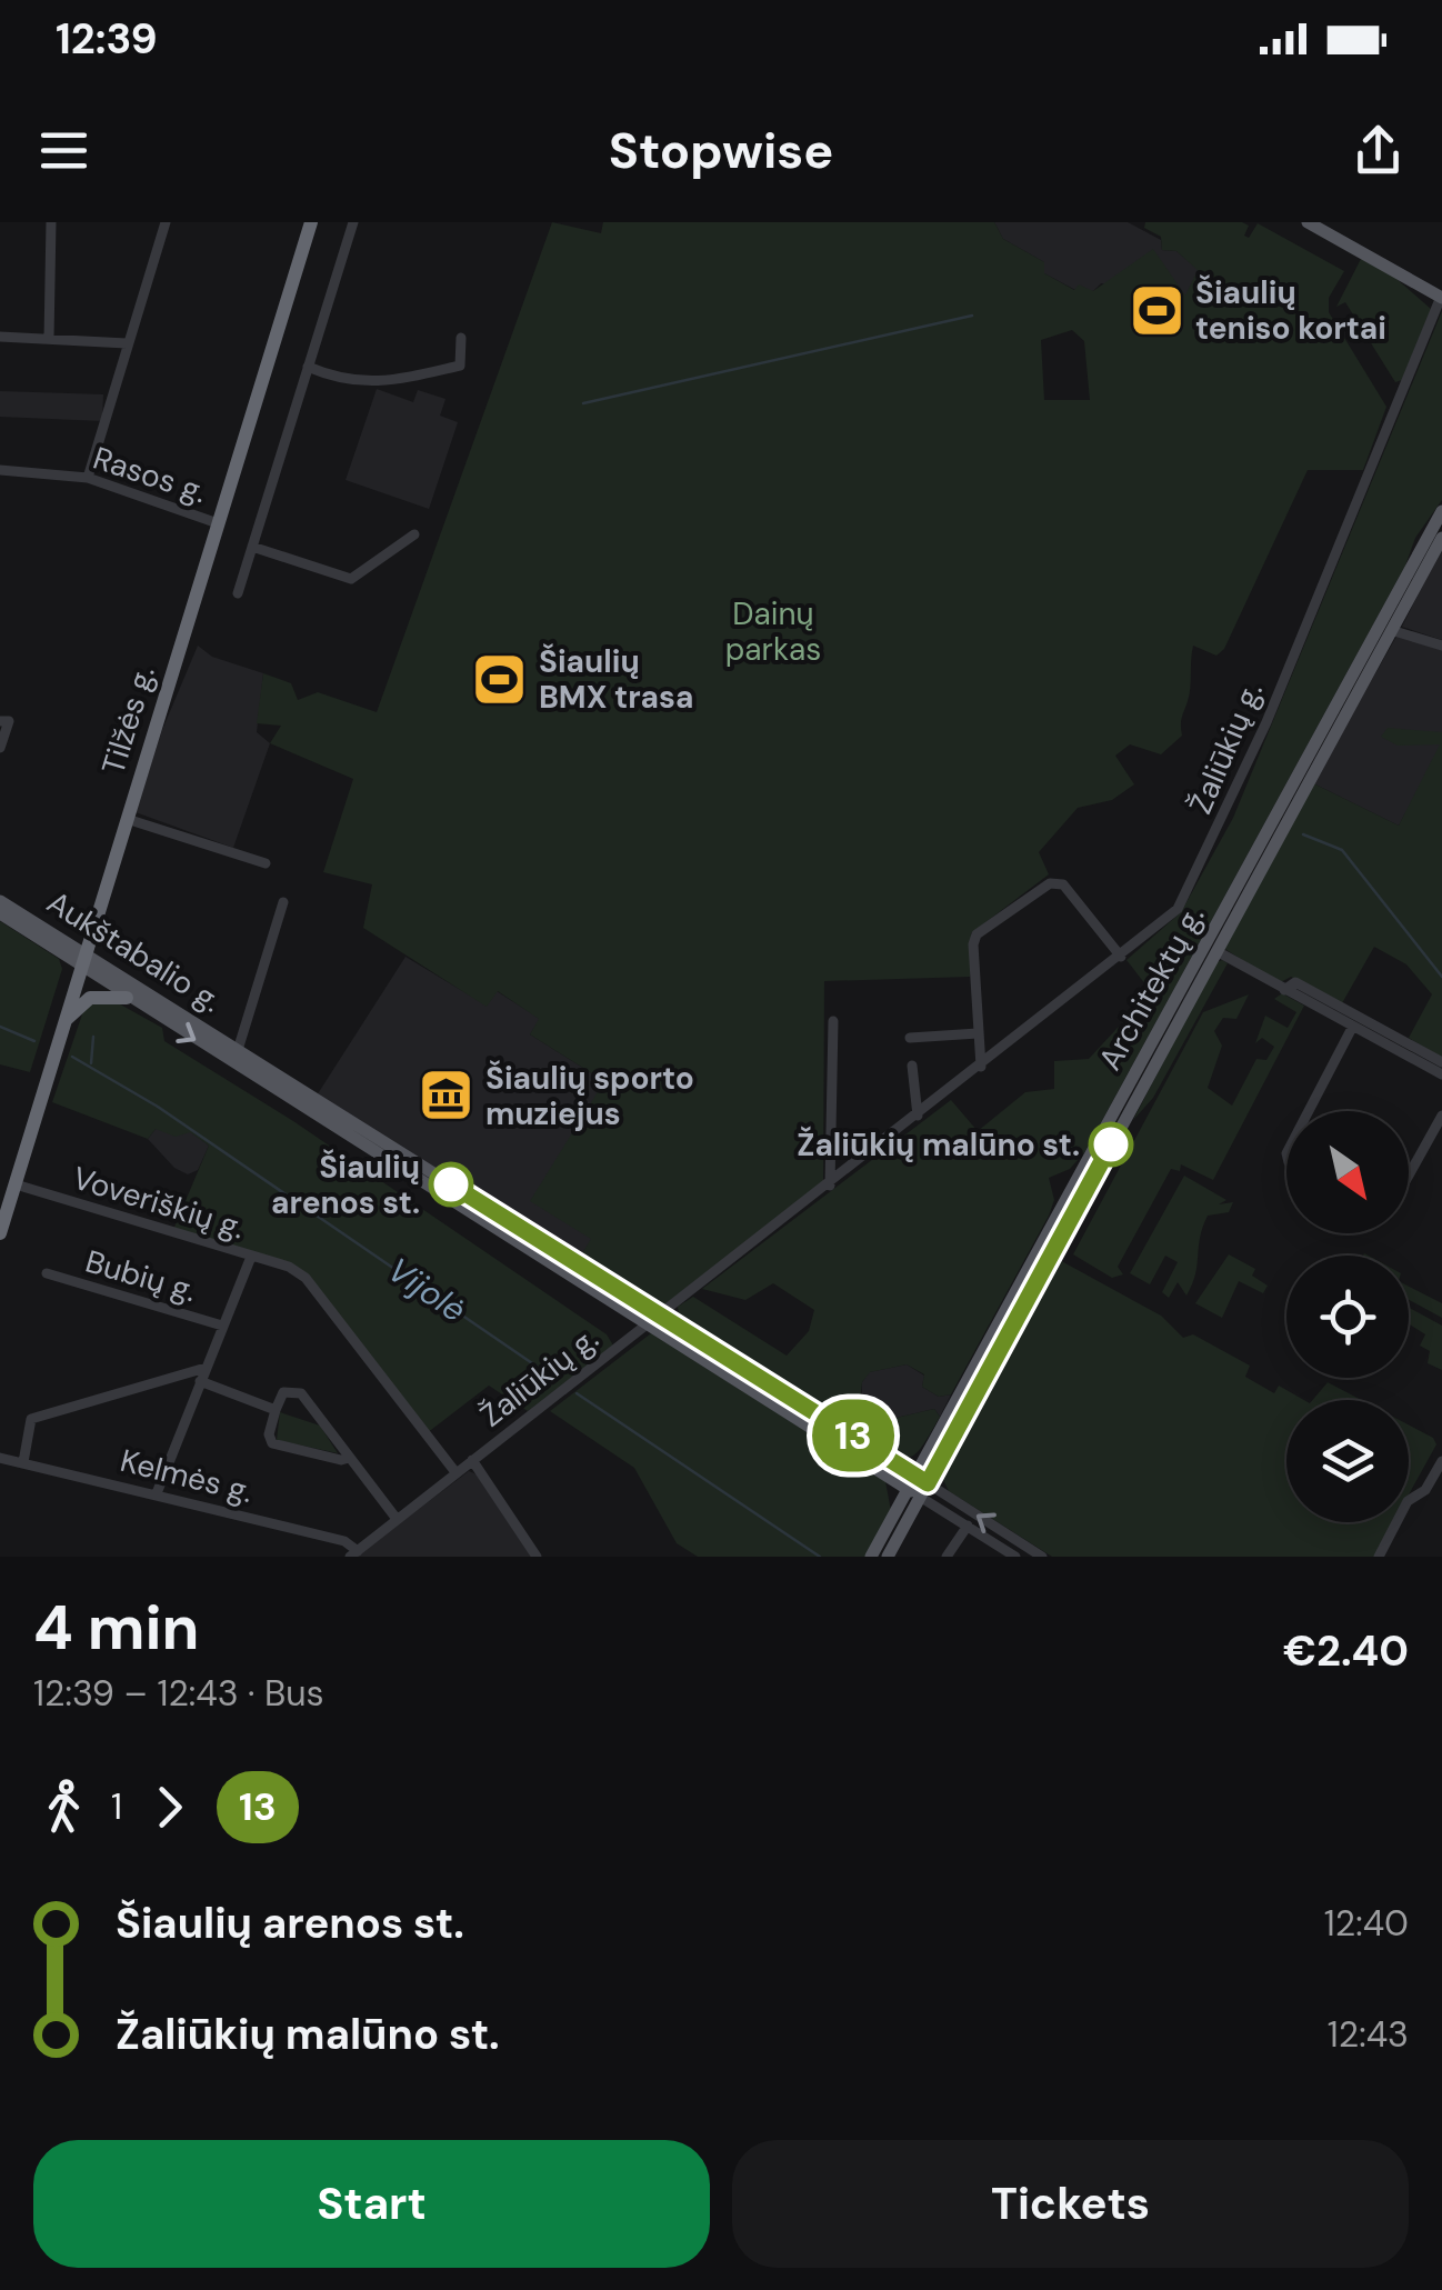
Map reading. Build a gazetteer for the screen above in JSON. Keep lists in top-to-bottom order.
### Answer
{
  "streets": {
    "highway": ["Tilžės g."],
    "main road": ["Aukštabalio g.", "Architektų g."],
    "street": [
      "Rasos g.",
      "Žaliūkių g.",
      "Voveriškių g.",
      "Bubių g.",
      "Kelmės g."
    ]
  },
  "crossings": [
    ["Rasos g.", "Tilžės g."],
    ["Tilžės g.", "Aukštabalio g."],
    ["Tilžės g.", "Voveriškių g."],
    ["Žaliūkių g.", "Voveriškių g."],
    ["Žaliūkių g.", "Kelmės g."]
  ],
  "water": ["Vijolė"],
  "parks": ["Dainų parkas"],
  "places": {
    "sports": ["Šiaulių teniso kortai", "Šiaulių BMX trasa"],
    "museum": ["Šiaulių sporto muziejus"],
    "other": ["Žaliūkių malūno st.", "Šiaulių arenos st."]
  },
  "lines": ["bus line 13"],
  "north": "bottom right",
  "page": {
    "status": "12:39",
    "header": "Stopwise",
    "on_map": "13",
    "heading": ["4 min", "12:39 – 12:43 · Bus", "€2.40"],
    "legs": ["1", "13"],
    "list": [
      {
        "name": "Šiaulių arenos st.",
        "value": "12:40"
      },
      {
        "name": "Žaliūkių malūno st.",
        "value": "12:43"
      }
    ],
    "buttons": ["Start", "Tickets"]
  }
}
